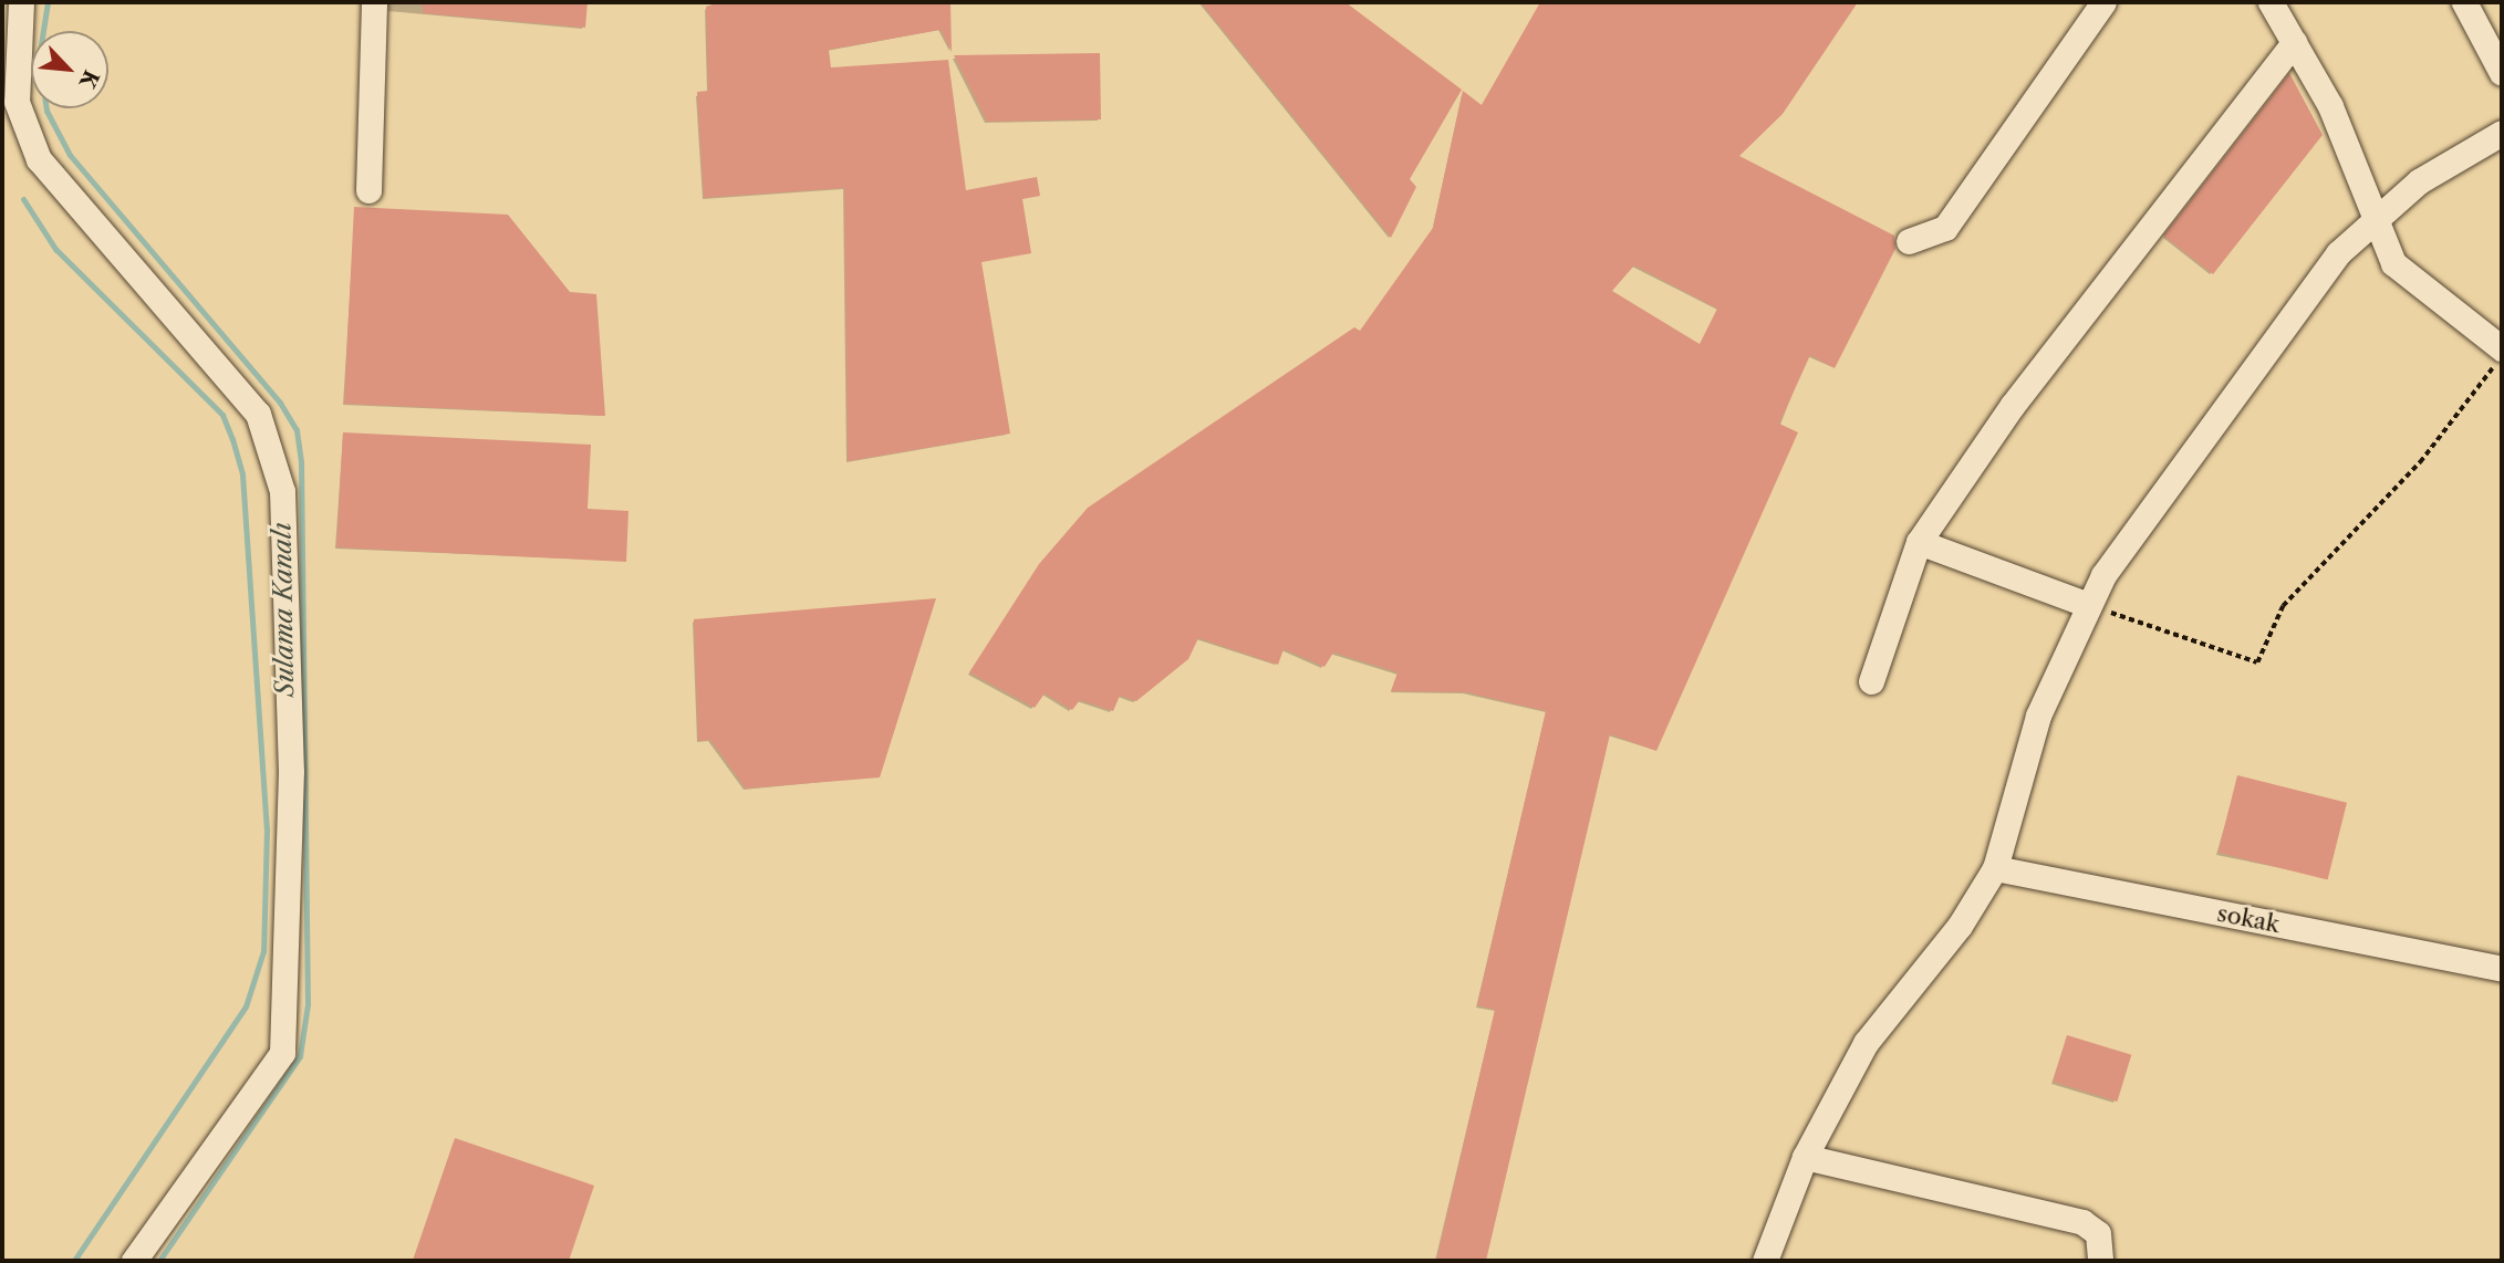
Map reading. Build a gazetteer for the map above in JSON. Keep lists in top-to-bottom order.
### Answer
{
  "streets": {
    "street": ["sokak"]
  },
  "water": ["Sulama Kanalı"],
  "north": "bottom right"
}
